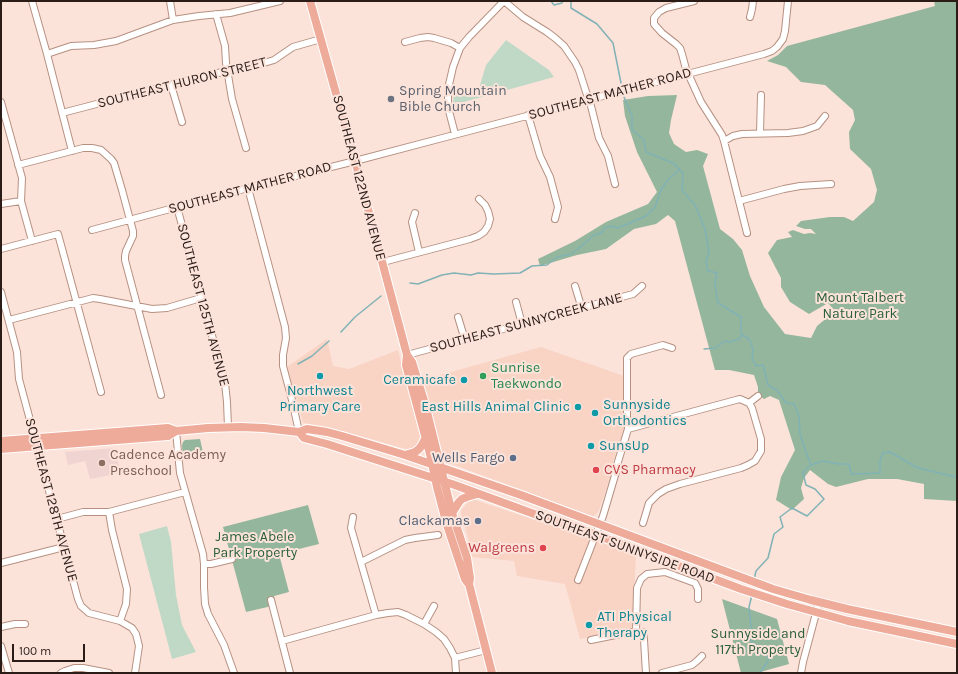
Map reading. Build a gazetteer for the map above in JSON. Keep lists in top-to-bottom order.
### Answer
{
  "streets": {
    "main road": ["SOUTHEAST 122ND AVENUE", "SOUTHEAST SUNNYSIDE ROAD"],
    "street": [
      "SOUTHEAST HURON STREET",
      "SOUTHEAST MATHER ROAD",
      "SOUTHEAST 125TH AVENUE",
      "SOUTHEAST SUNNYCREEK LANE",
      "SOUTHEAST 128TH AVENUE"
    ]
  },
  "crossings": [
    ["SOUTHEAST HURON STREET", "SOUTHEAST 122ND AVENUE"],
    ["SOUTHEAST MATHER ROAD", "SOUTHEAST 122ND AVENUE"],
    ["SOUTHEAST MATHER ROAD", "SOUTHEAST 125TH AVENUE"],
    ["SOUTHEAST 122ND AVENUE", "SOUTHEAST SUNNYCREEK LANE"],
    ["SOUTHEAST 122ND AVENUE", "SOUTHEAST SUNNYSIDE ROAD"],
    ["SOUTHEAST 125TH AVENUE", "SOUTHEAST SUNNYSIDE ROAD"],
    ["SOUTHEAST 128TH AVENUE", "SOUTHEAST SUNNYSIDE ROAD"]
  ],
  "parks": ["Mount Talbert Nature Park", "James Abele Park Property", "Sunnyside and 117th Property"],
  "places": [
    "Spring Mountain Bible Church",
    "Northwest Primary Care",
    "Sunrise Taekwondo",
    "Ceramicafe",
    "East Hills Animal Clinic",
    "Sunnyside Orthodontics",
    "SunsUp",
    "Wells Fargo",
    "Cadence Academy Preschool",
    "CVS Pharmacy",
    "Clackamas",
    "Walgreens",
    "ATI Physical Therapy"
  ],
  "scale_bar": "100 m"
}
